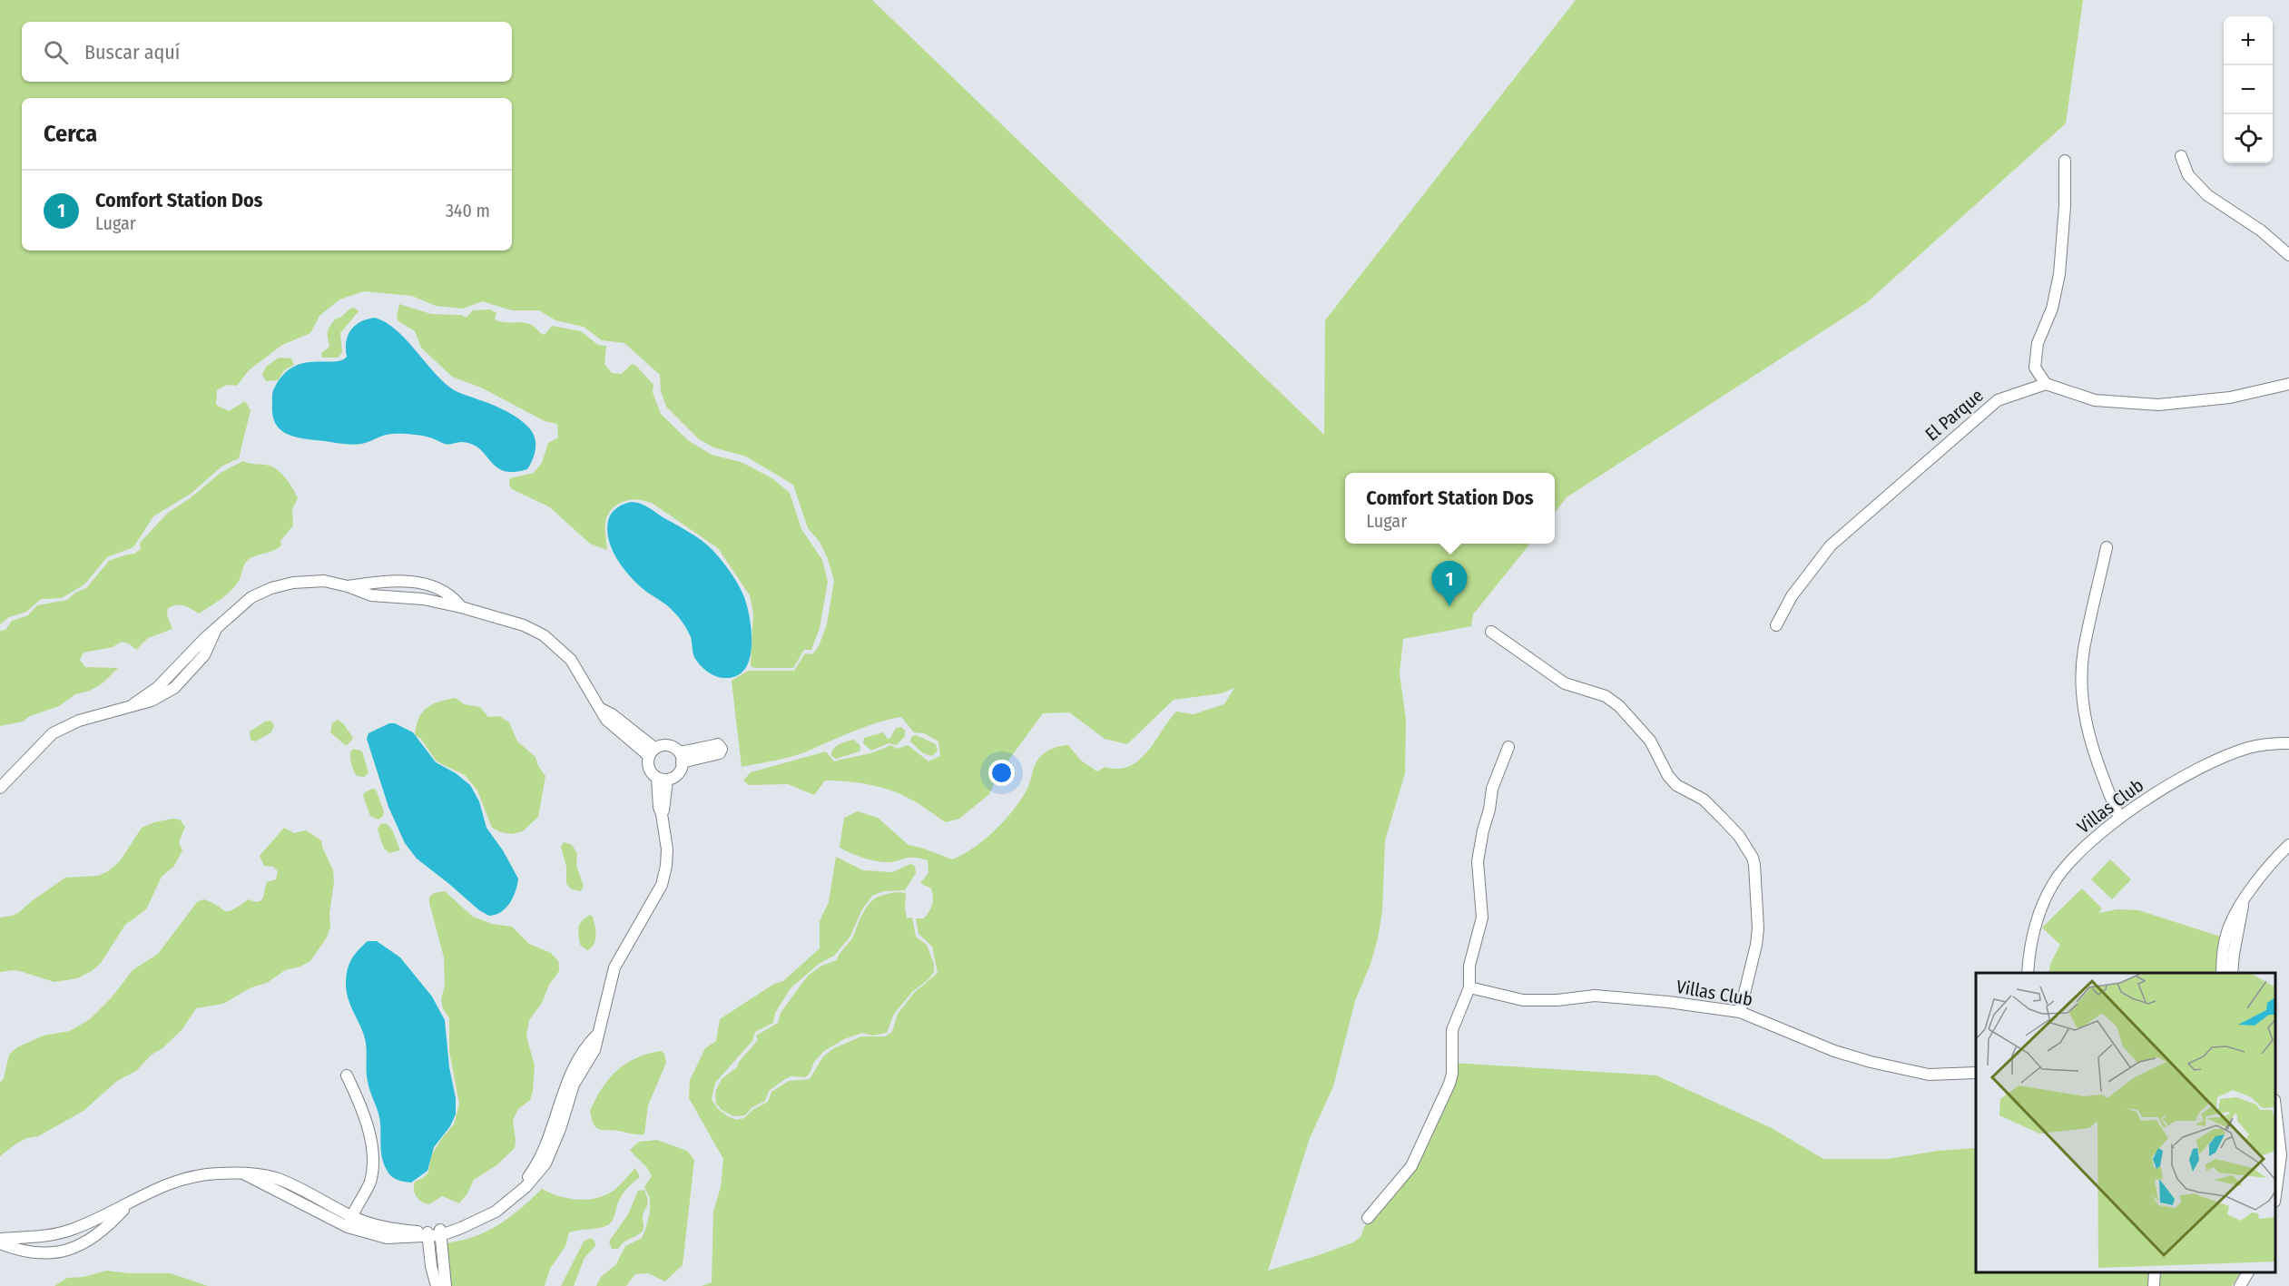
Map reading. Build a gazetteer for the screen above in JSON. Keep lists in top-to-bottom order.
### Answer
{
  "streets": {
    "street": ["El Parque", "Villas Club"]
  },
  "page": {
    "map_buttons": ["+", "−"],
    "search": "Buscar aquí",
    "heading": "Cerca",
    "list": [
      {
        "mark": "1",
        "name": "Comfort Station Dos",
        "note": "Lugar",
        "value": "340 m"
      }
    ],
    "popup": ["Comfort Station Dos", "Lugar"],
    "pins": "1"
  }
}
